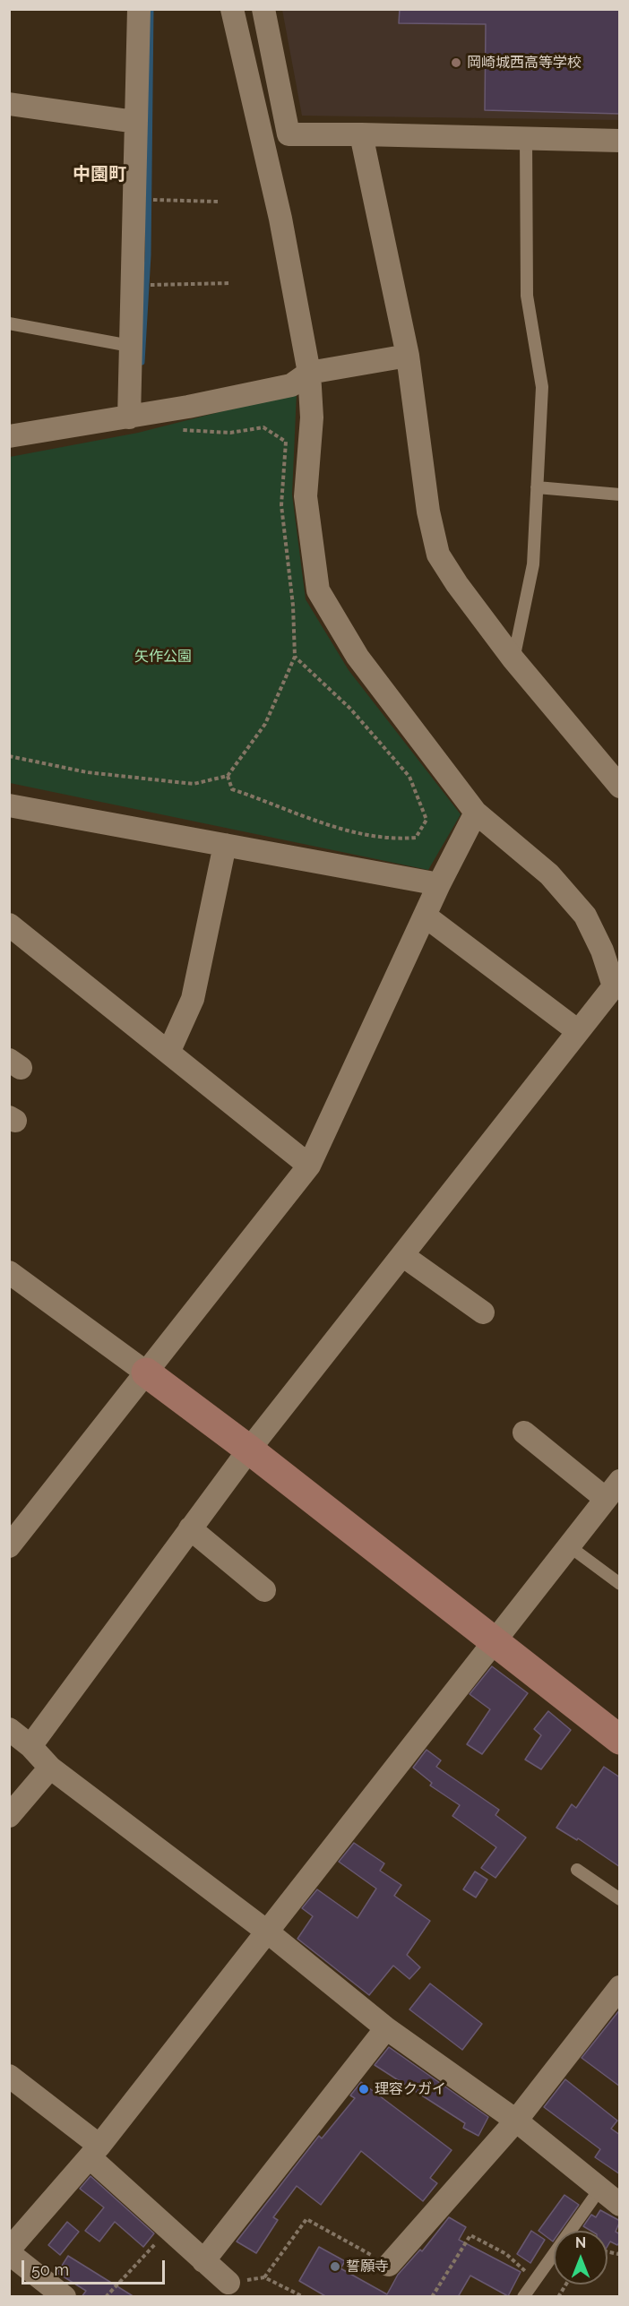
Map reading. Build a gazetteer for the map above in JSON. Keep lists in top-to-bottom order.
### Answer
{
  "districts": ["中園町"],
  "parks": ["矢作公園"],
  "places": ["岡崎城西高等学校", "理容クガイ", "誓願寺"],
  "scale_bar": "50 m",
  "north": "top"
}
